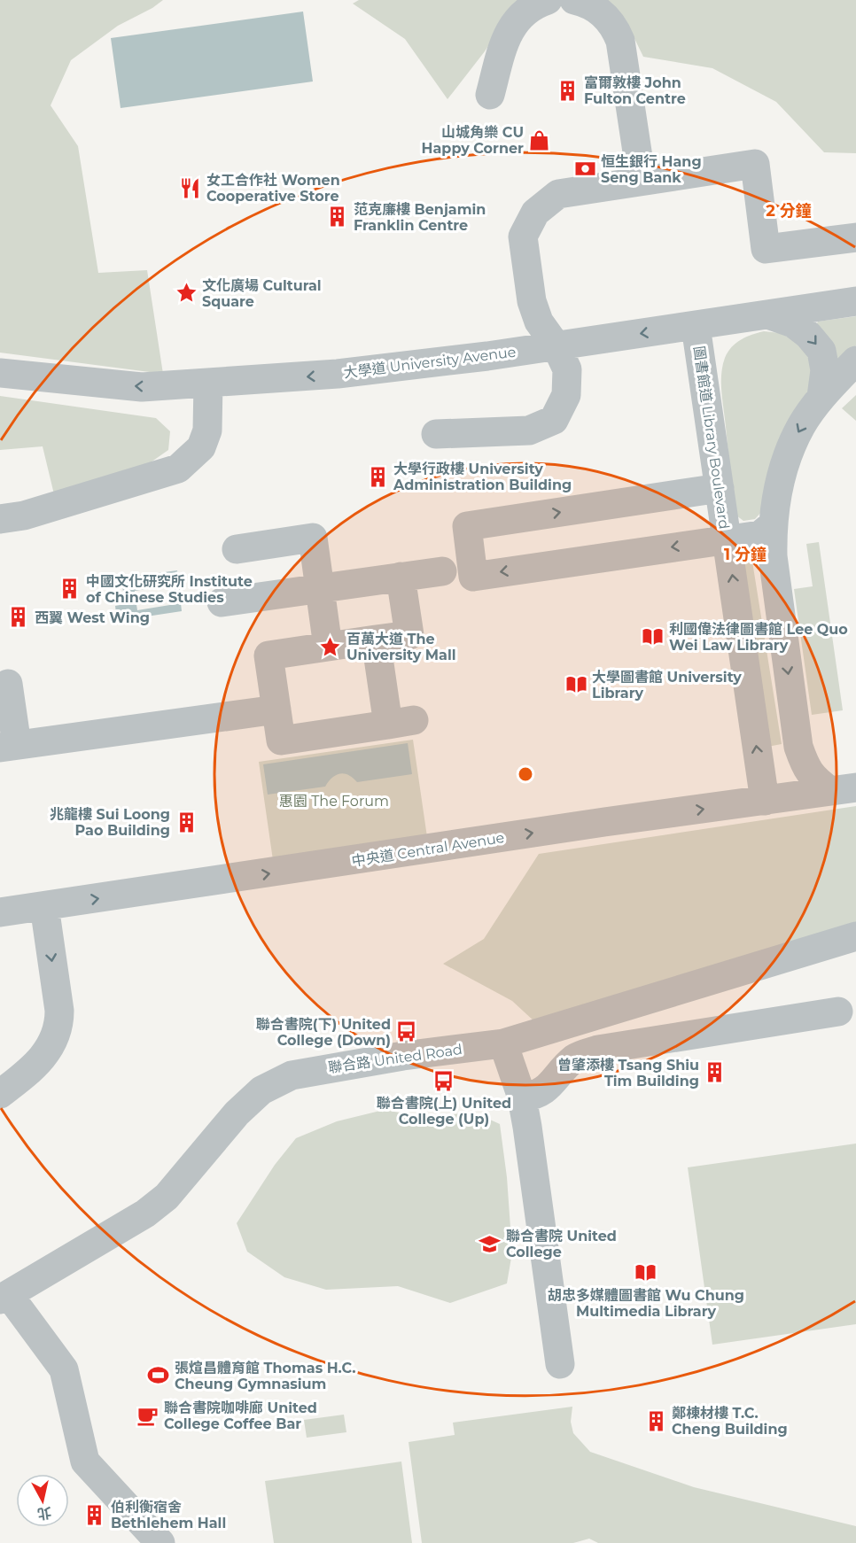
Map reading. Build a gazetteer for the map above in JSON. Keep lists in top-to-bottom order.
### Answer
{
  "streets": {
    "street": [
      "大學道 University Avenue",
      "圖書館道 Library Boulevard",
      "中央道 Central Avenue",
      "聯合路 United Road"
    ]
  },
  "crossings": [
    ["大學道 University Avenue", "圖書館道 Library Boulevard"],
    ["圖書館道 Library Boulevard", "中央道 Central Avenue"]
  ],
  "parks": ["惠園 The Forum"],
  "places": {
    "building": [
      "富爾敦樓 John Fulton Centre",
      "范克廉樓 Benjamin Franklin Centre",
      "大學行政樓 University Administration Building",
      "中國文化研究所 Institute of Chinese Studies",
      "西翼 West Wing",
      "兆龍樓 Sui Loong Pao Building",
      "曾肇添樓 Tsang Shiu Tim Building",
      "鄭棟材樓 T.C. Cheng Building",
      "伯利衡宿舍 Bethlehem Hall"
    ],
    "shop": ["山城角樂 CU Happy Corner"],
    "bank": ["恒生銀行 Hang Seng Bank"],
    "restaurant": ["女工合作社 Women Cooperative Store"],
    "place": ["文化廣場 Cultural Square", "百萬大道 The University Mall"],
    "library": ["利國偉法律圖書館 Lee Quo Wei Law Library", "大學圖書館 University Library", "胡忠多媒體圖書館 Wu Chung Multimedia Library"],
    "bus stop": ["聯合書院(下) United College (Down)", "聯合書院(上) United College (Up)"],
    "school or university": ["聯合書院 United College"],
    "sports": ["張煊昌體育館 Thomas H.C. Cheung Gymnasium"],
    "cafe": ["聯合書院咖啡廊 United College Coffee Bar"]
  },
  "north": "bottom",
  "rings": ["2 分鐘", "1 分鐘"]
}
